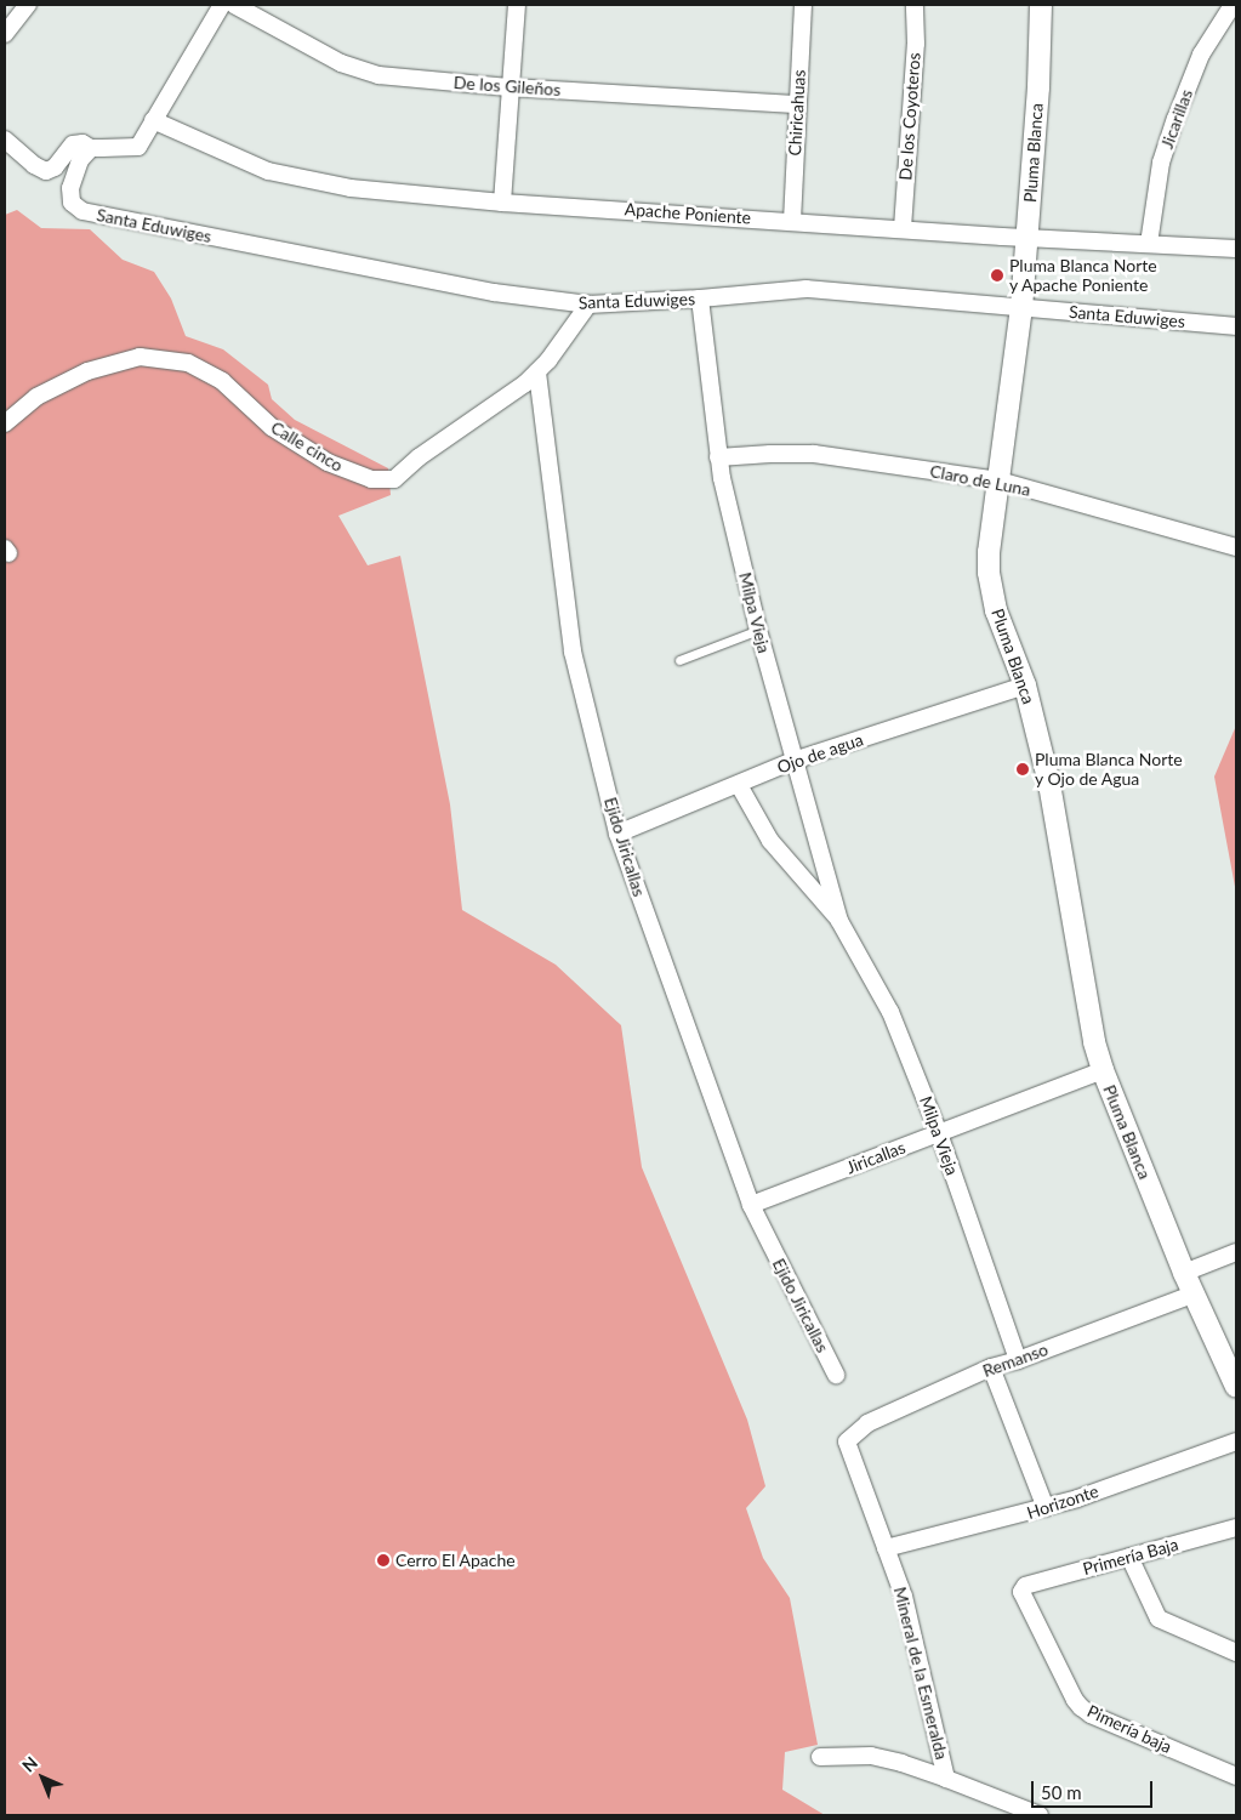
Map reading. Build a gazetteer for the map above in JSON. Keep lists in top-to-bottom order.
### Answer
{
  "streets": {
    "street": [
      "De los Gileños",
      "Chiricahuas",
      "De los Coyoteros",
      "Jicarillas",
      "Pluma Blanca",
      "Apache Poniente",
      "Santa Eduwiges",
      "Calle cinco",
      "Claro de Luna",
      "Milpa Vieja",
      "Ojo de agua",
      "Ejido Jiricallas",
      "Jiricallas",
      "Remanso",
      "Horizonte",
      "Primería Baja",
      "Mineral de la Esmeralda",
      "Pimería baja"
    ]
  },
  "crossings": [
    ["De los Gileños", "Chiricahuas"],
    ["Chiricahuas", "Apache Poniente"],
    ["De los Coyoteros", "Apache Poniente"],
    ["Jicarillas", "Apache Poniente"],
    ["Pluma Blanca", "Apache Poniente"],
    ["Pluma Blanca", "Santa Eduwiges"],
    ["Pluma Blanca", "Claro de Luna"],
    ["Pluma Blanca", "Ojo de agua"],
    ["Pluma Blanca", "Jiricallas"],
    ["Pluma Blanca", "Remanso"],
    ["Santa Eduwiges", "Milpa Vieja"],
    ["Calle cinco", "Ejido Jiricallas"],
    ["Claro de Luna", "Milpa Vieja"],
    ["Milpa Vieja", "Ojo de agua"],
    ["Milpa Vieja", "Jiricallas"],
    ["Milpa Vieja", "Remanso"],
    ["Ojo de agua", "Ejido Jiricallas"],
    ["Ejido Jiricallas", "Jiricallas"],
    ["Remanso", "Mineral de la Esmeralda"],
    ["Horizonte", "Mineral de la Esmeralda"],
    ["Primería Baja", "Pimería baja"]
  ],
  "places": ["Pluma Blanca Norte y Apache Poniente", "Pluma Blanca Norte y Ojo de Agua", "Cerro El Apache"],
  "scale_bar": "50 m",
  "north": "top left"
}
